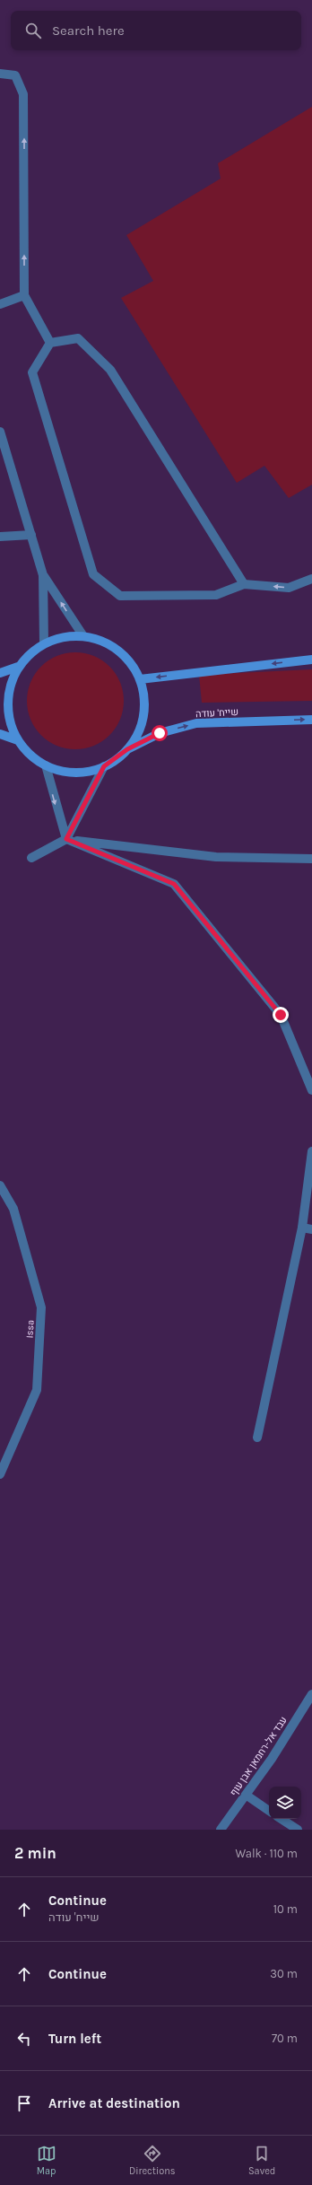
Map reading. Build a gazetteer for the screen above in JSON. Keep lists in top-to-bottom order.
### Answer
{
  "streets": {
    "main road": ["שייח' עודה"],
    "street": ["Issa", "עבד אל-רחמאן אבן עוף"]
  },
  "page": {
    "search": "Search here",
    "heading": ["2 min", "Walk · 110 m"],
    "list": [
      ["Continue", "שייח' עודה", "10 m"],
      ["Continue", "30 m"],
      ["Turn left", "70 m"],
      "Arrive at destination"
    ],
    "nav": ["Map", "Directions", "Saved"]
  }
}
